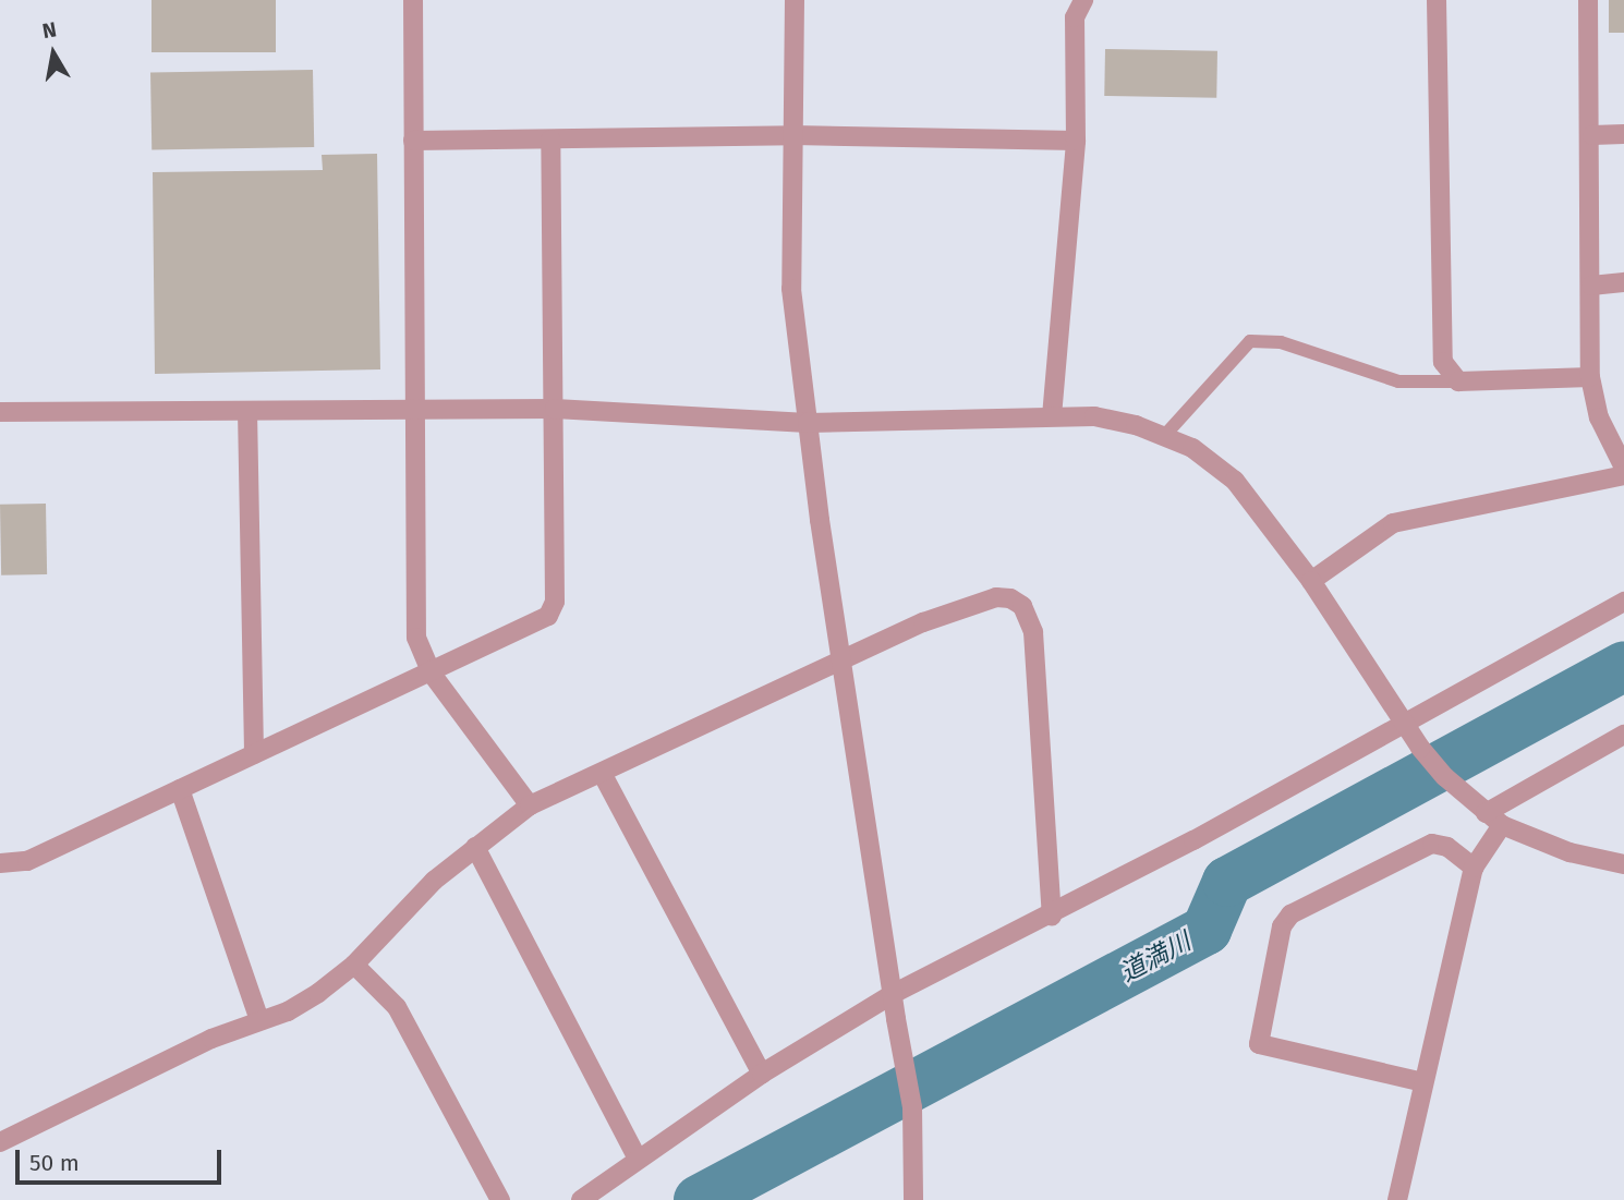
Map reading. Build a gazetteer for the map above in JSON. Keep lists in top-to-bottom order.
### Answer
{
  "water": ["道満川"],
  "scale_bar": "50 m",
  "north": "top"
}
